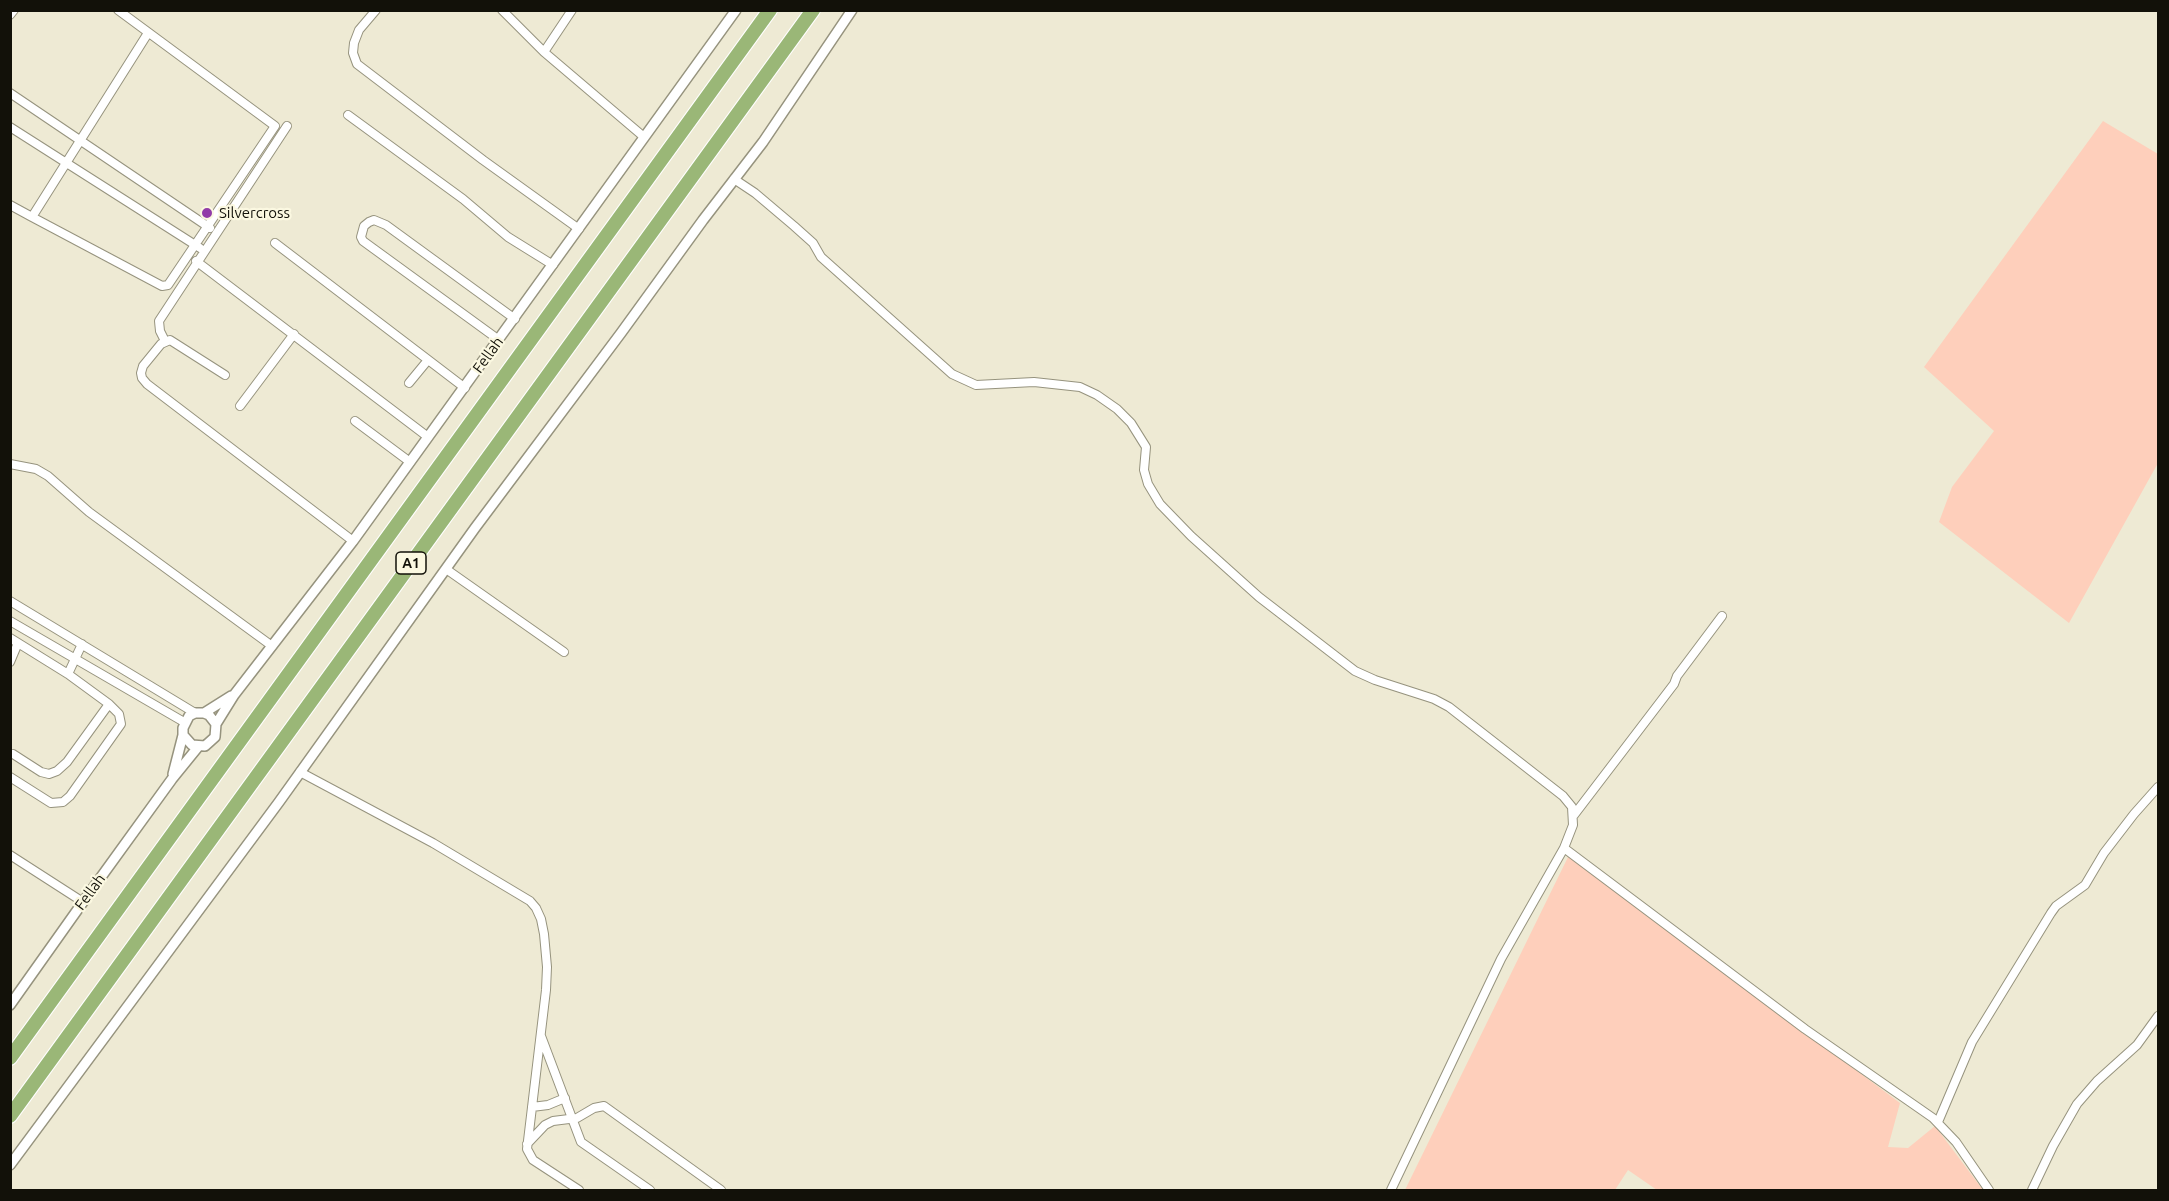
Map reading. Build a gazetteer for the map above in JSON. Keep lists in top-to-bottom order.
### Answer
{
  "streets": {
    "highway": ["A1"],
    "street": ["Fellah"]
  },
  "places": ["Silvercross"]
}
